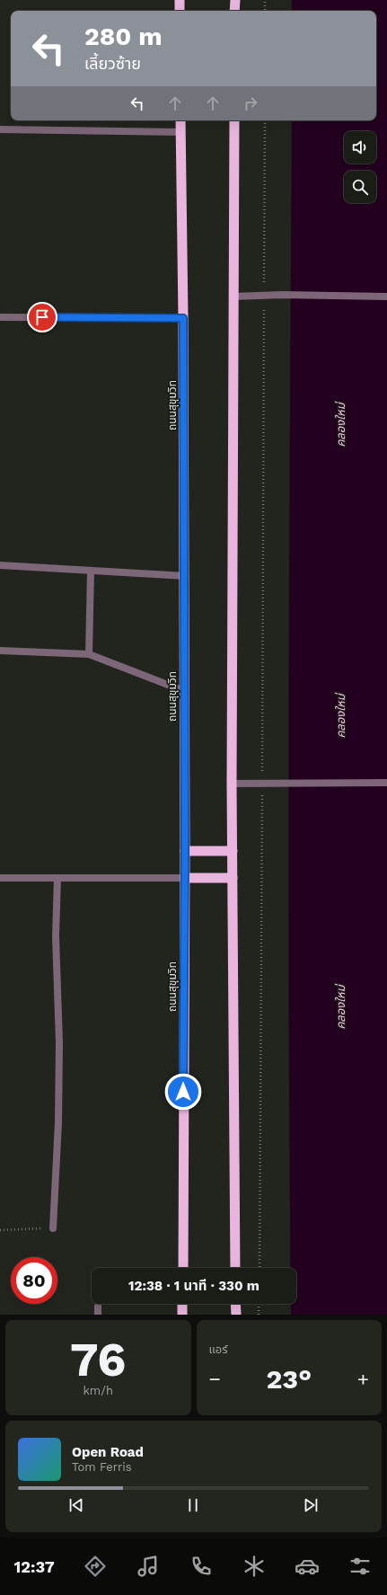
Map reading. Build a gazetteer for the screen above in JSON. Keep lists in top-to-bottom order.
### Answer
{
  "streets": {
    "highway": ["ถนนสุขุมวิท"]
  },
  "water": ["คลองใหม่"],
  "page": {
    "turn": ["280 m", "เลี้ยวซ้าย"],
    "limit": "80",
    "trip": "12:38 · 1 นาที · 330 m",
    "tile": [
      ["76", "km/h"],
      "แอร์"
    ],
    "heat": ["−", "23°", "+"],
    "song": ["Open Road", "Tom Ferris"],
    "tabs": "12:37"
  }
}
